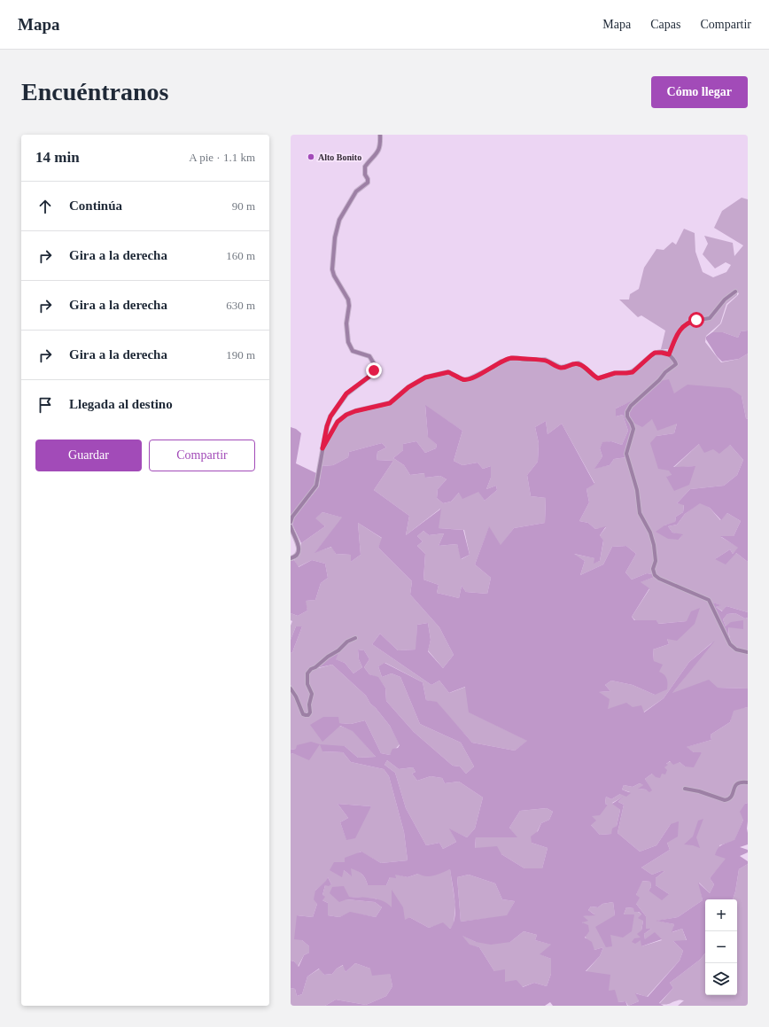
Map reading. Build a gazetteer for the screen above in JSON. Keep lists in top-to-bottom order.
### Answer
{
  "places": ["Alto Bonito"],
  "page": {
    "header": "Mapa",
    "nav": ["Mapa", "Capas", "Compartir"],
    "buttons": [
      "Cómo llegar",
      ["Guardar", "Compartir"]
    ],
    "title": "Encuéntranos",
    "heading": ["14 min", "A pie · 1.1 km"],
    "list": [
      ["Continúa", "90 m"],
      ["Gira a la derecha", "160 m"],
      ["Gira a la derecha", "630 m"],
      ["Gira a la derecha", "190 m"],
      "Llegada al destino"
    ],
    "map_buttons": ["+", "−"]
  }
}
